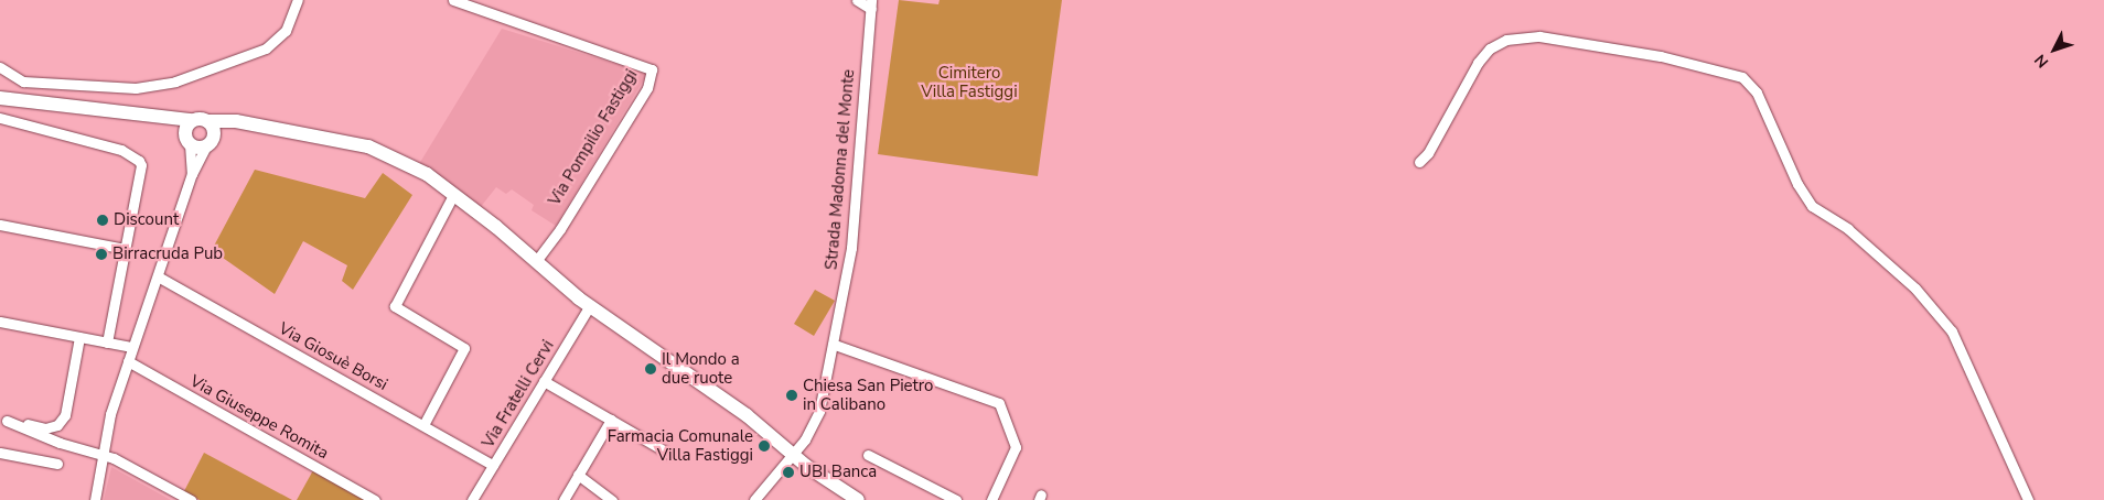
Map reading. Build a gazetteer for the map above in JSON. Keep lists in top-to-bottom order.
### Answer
{
  "streets": {
    "street": [
      "Via Pompilio Fastiggi",
      "Strada Madonna del Monte",
      "Via Giosuè Borsi",
      "Via Fratelli Cervi",
      "Via Giuseppe Romita"
    ]
  },
  "crossings": [
    ["Via Giosuè Borsi", "Via Fratelli Cervi"]
  ],
  "parks": ["Cimitero Villa Fastiggi"],
  "places": [
    "Discount",
    "Birracruda Pub",
    "Il Mondo a due ruote",
    "Chiesa San Pietro in Calibano",
    "Farmacia Comunale Villa Fastiggi",
    "UBI Banca"
  ],
  "north": "bottom left"
}
